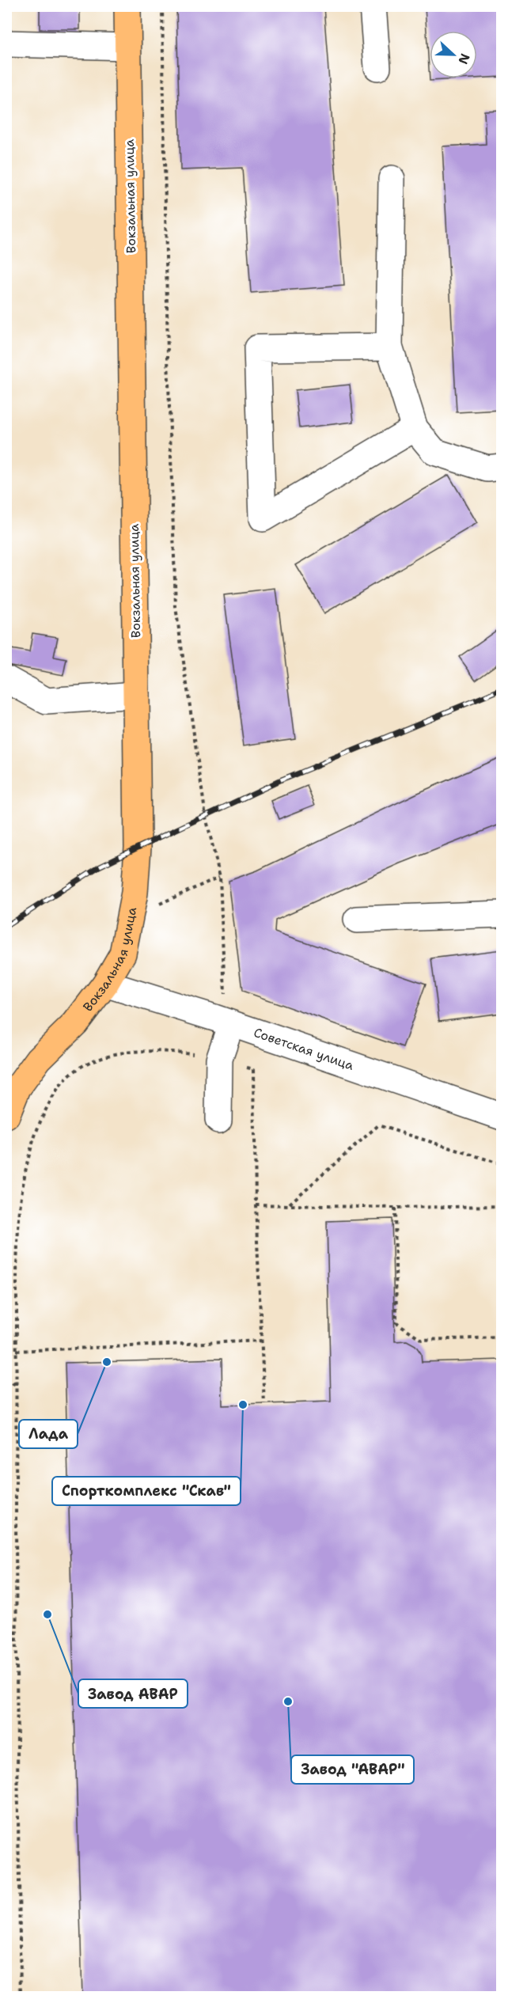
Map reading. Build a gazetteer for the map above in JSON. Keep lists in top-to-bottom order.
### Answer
{
  "streets": {
    "main road": ["Вокзальная улица"],
    "street": ["Советская улица"]
  },
  "crossings": [
    ["Вокзальная улица", "Советская улица"]
  ],
  "places": [
    "Лада",
    "Спорткомплекс \"Скав\"",
    "Завод АВАР",
    "Завод \"АВАР\""
  ],
  "north": "right"
}
